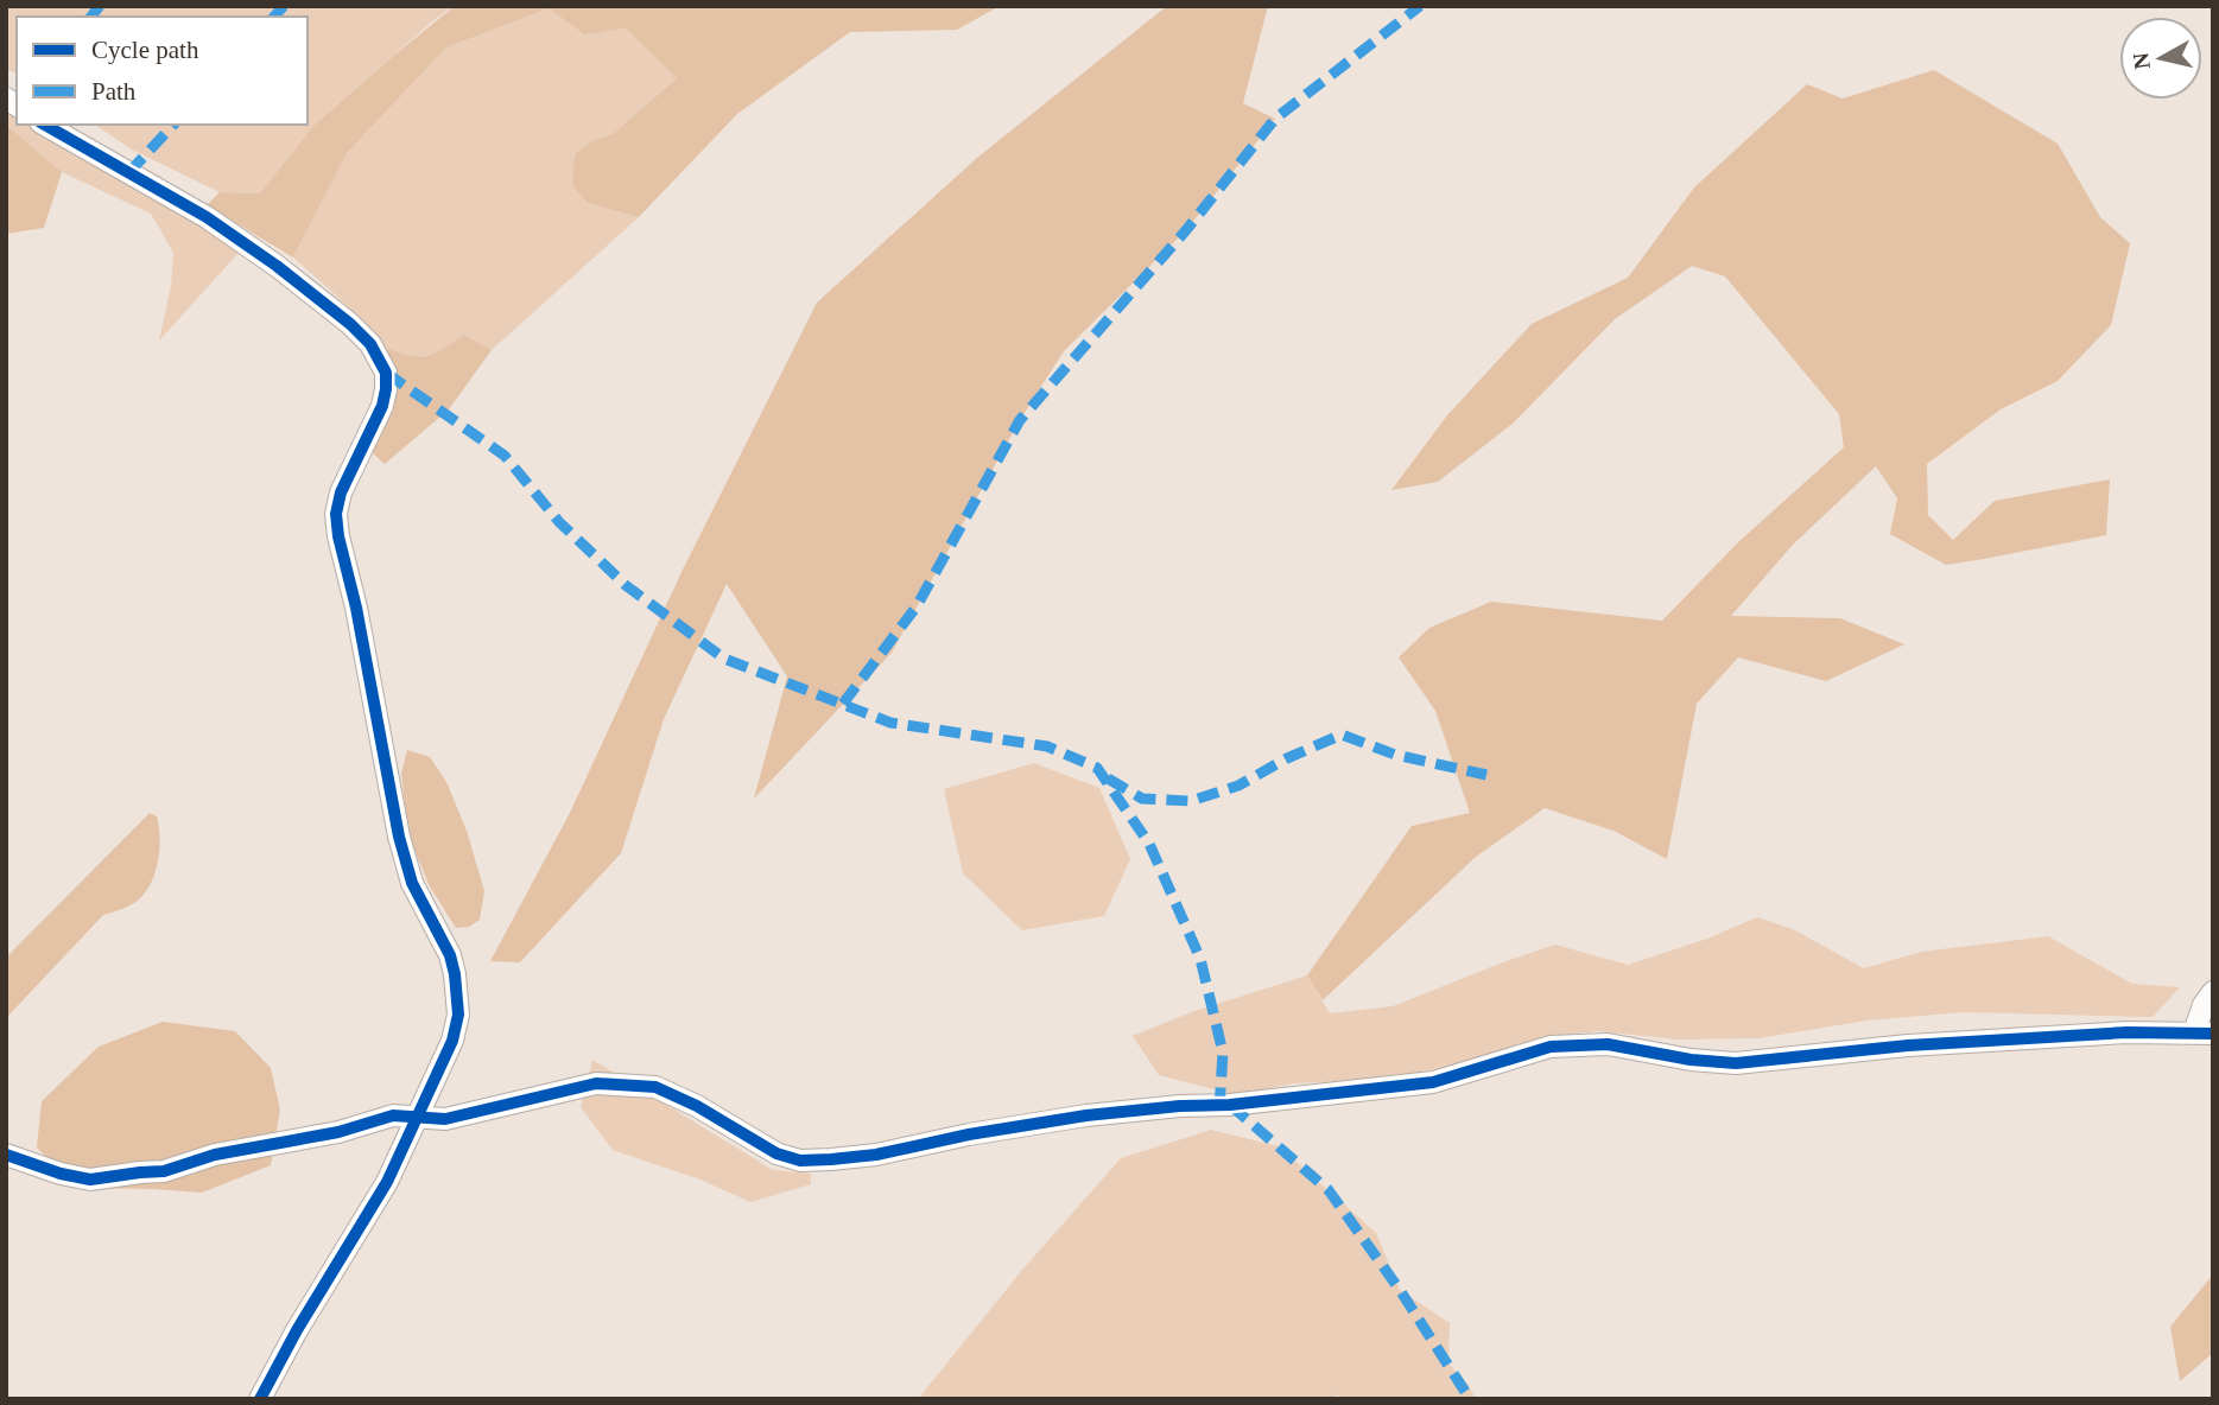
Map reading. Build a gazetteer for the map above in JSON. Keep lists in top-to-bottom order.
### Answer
{
  "legend": ["Cycle path", "Path"],
  "north": "left"
}
